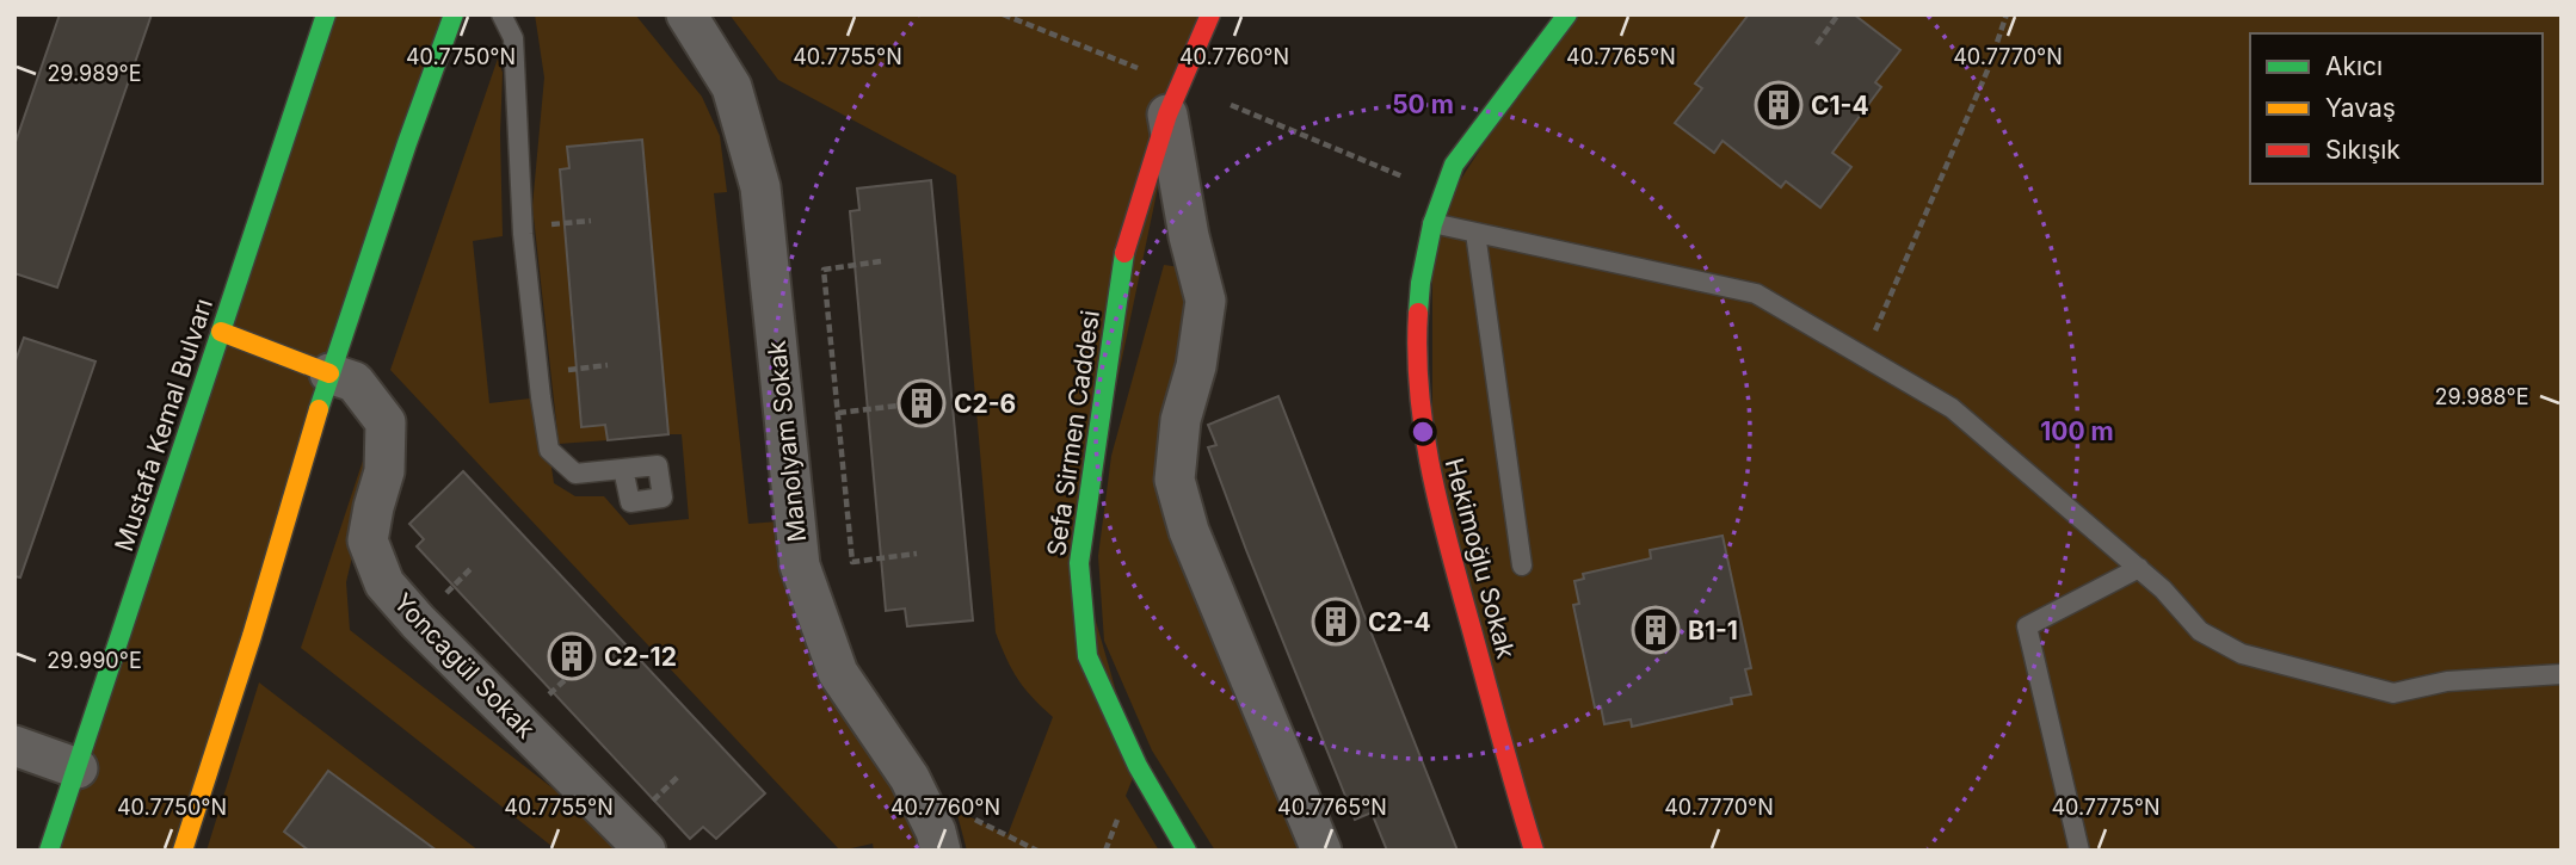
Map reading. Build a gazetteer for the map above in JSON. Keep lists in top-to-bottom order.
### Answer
{
  "streets": {
    "street": [
      "Mustafa Kemal Bulvarı",
      "Sefa Sirmen Caddesi",
      "Manolyam Sokak",
      "Hekimoğlu Sokak",
      "Yoncagül Sokak"
    ]
  },
  "places": {
    "building": [
      "C1-4",
      "C2-6",
      "C2-4",
      "B1-1",
      "C2-12"
    ]
  },
  "legend": ["Akıcı", "Yavaş", "Sıkışık"],
  "coordinates": [
    "40.7750°N",
    "40.7765°N",
    "40.7770°N",
    "40.7755°N",
    "40.7760°N",
    "29.989°E",
    "29.988°E",
    "29.990°E",
    "40.7775°N"
  ],
  "rings": ["50 m", "100 m"]
}
